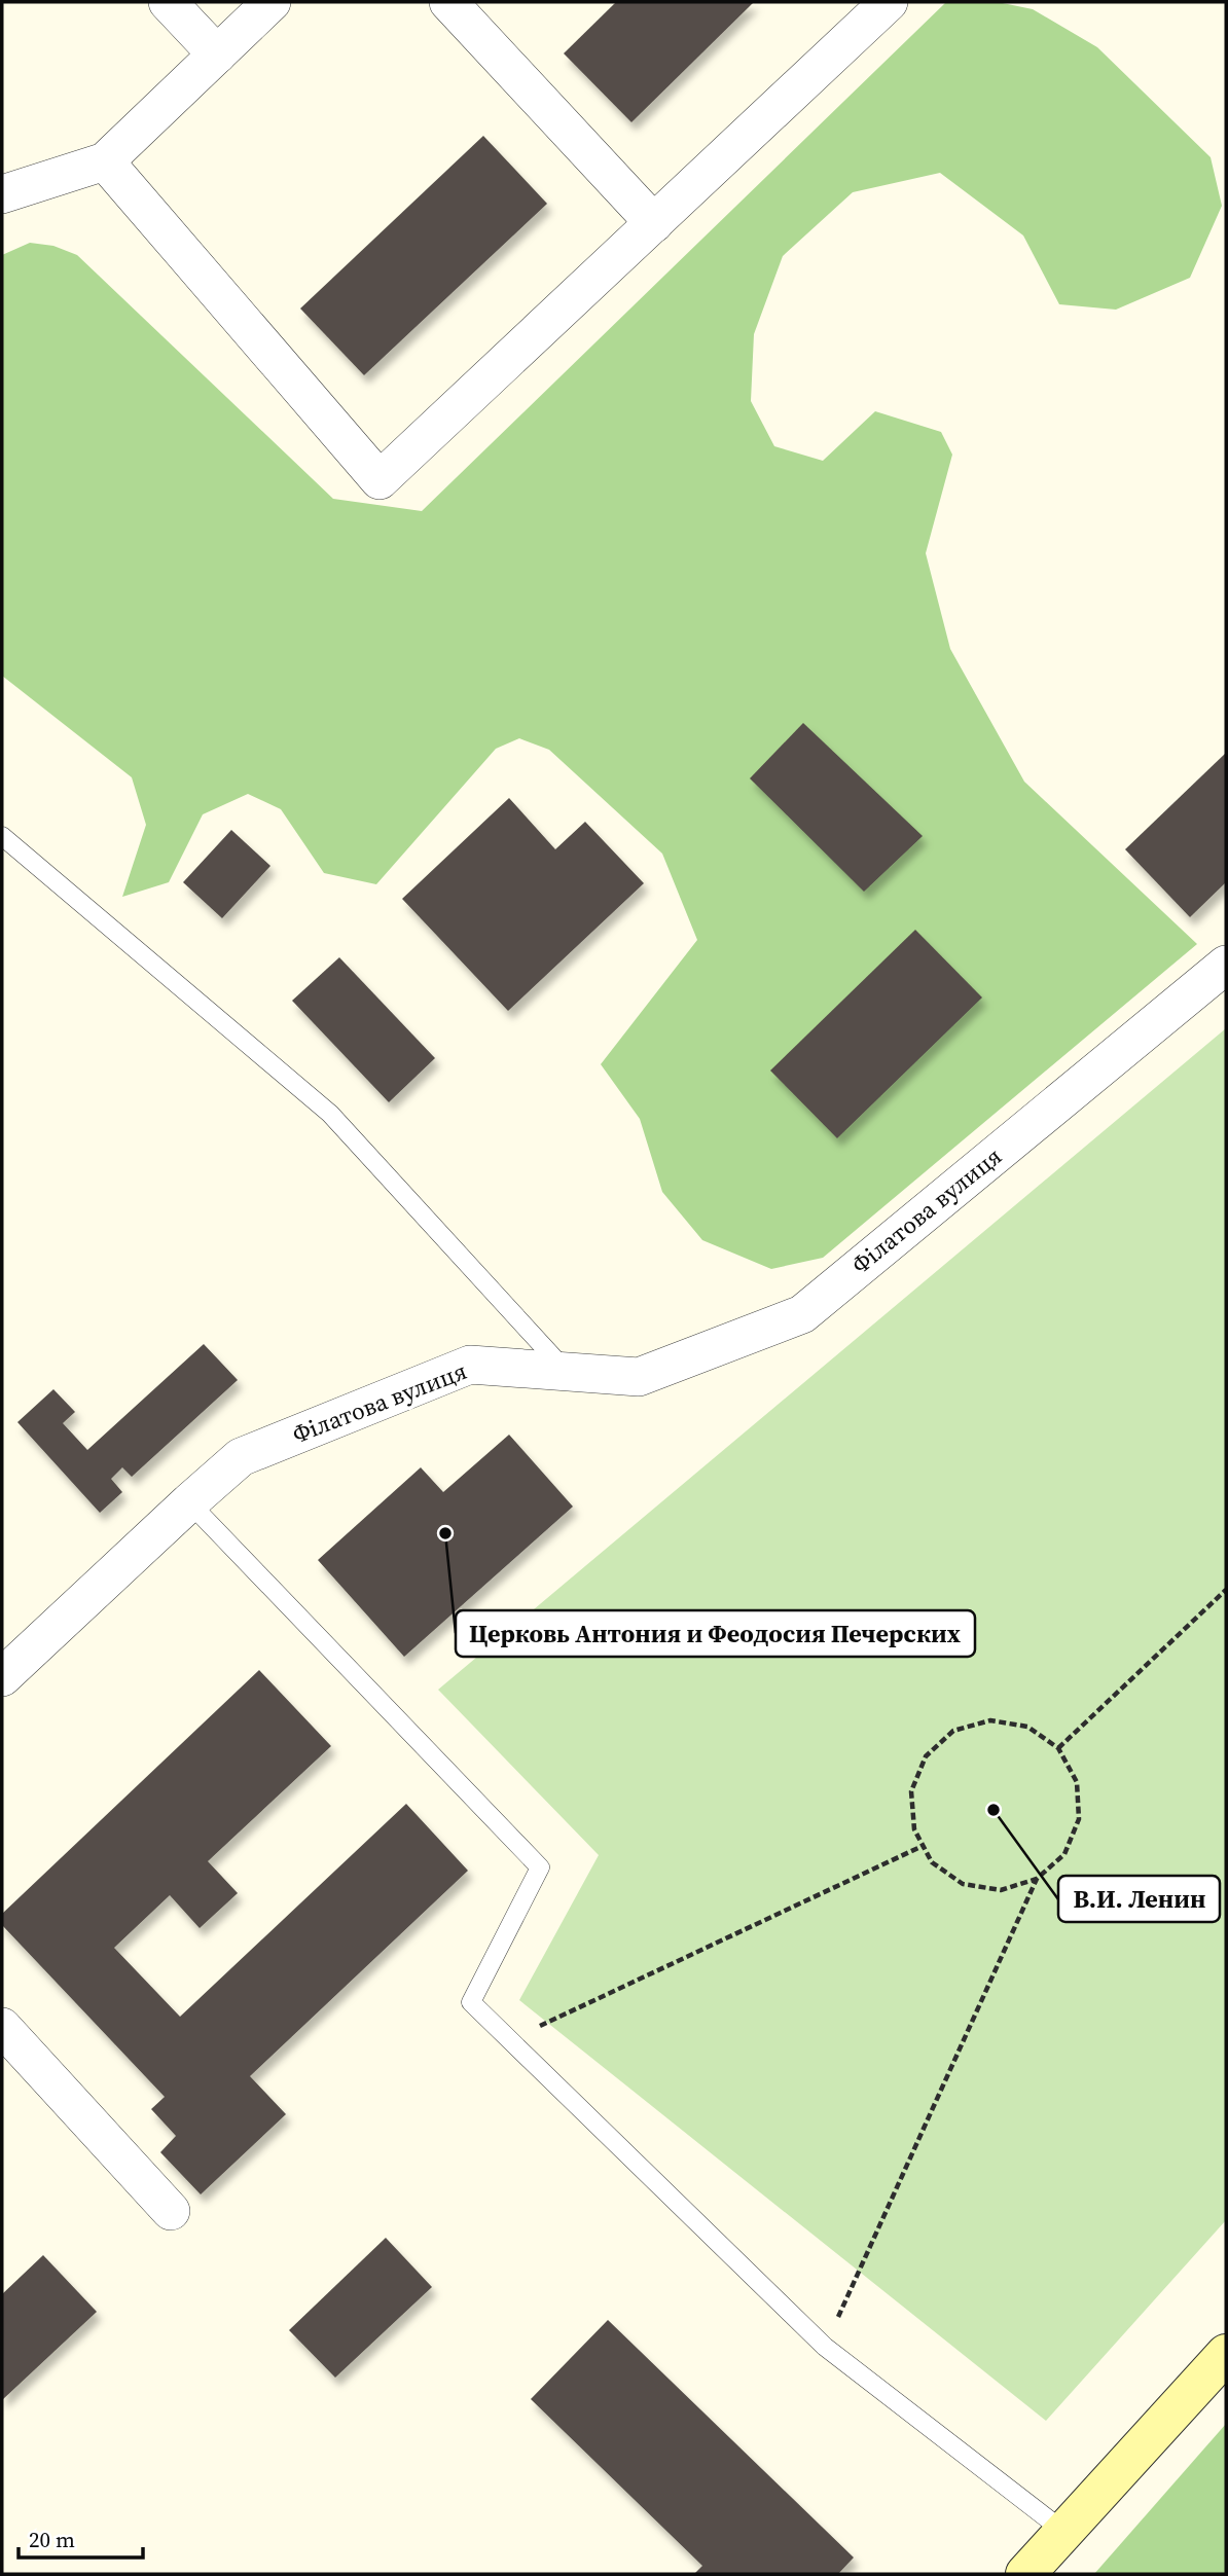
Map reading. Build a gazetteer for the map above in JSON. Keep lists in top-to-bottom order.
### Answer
{
  "streets": {
    "street": ["Філатова вулиця"]
  },
  "places": ["Церковь Антония и Феодосия Печерских", "В.И. Ленин"],
  "scale_bar": "20 m"
}
